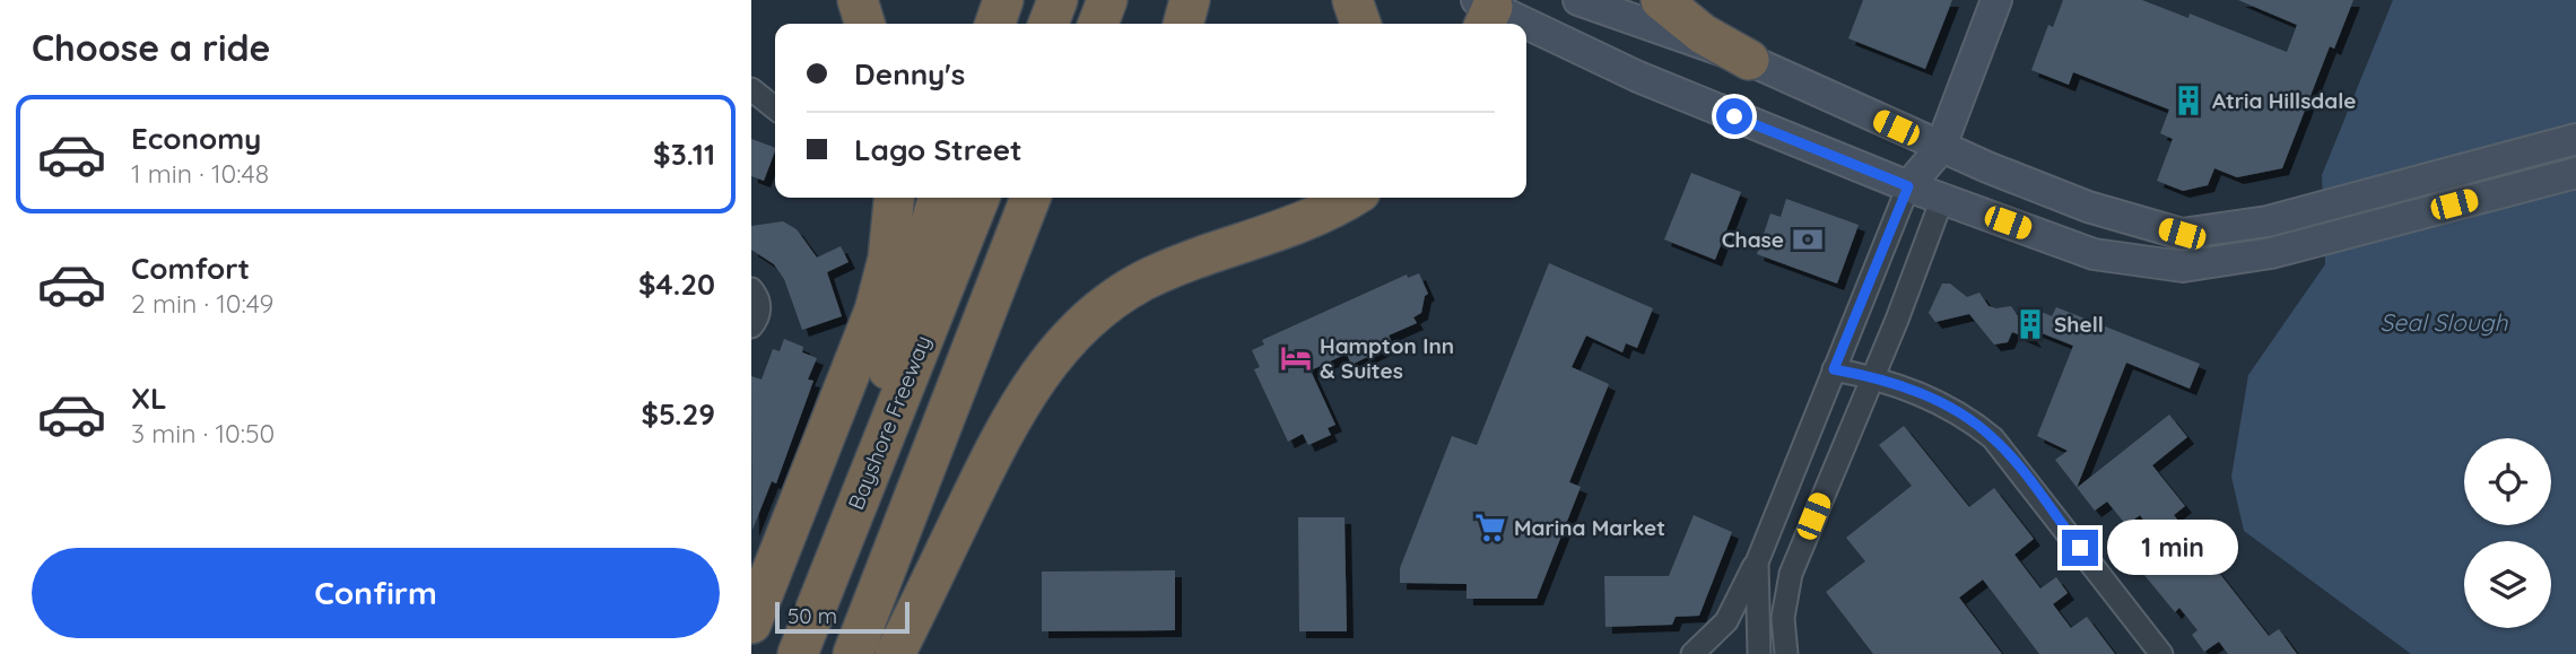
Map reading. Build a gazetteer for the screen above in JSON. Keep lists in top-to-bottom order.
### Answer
{
  "streets": {
    "highway": ["Bayshore Freeway"]
  },
  "water": ["Seal Slough"],
  "places": {
    "building": ["Atria Hillsdale", "Shell"],
    "bank": ["Chase"],
    "hotel": ["Hampton Inn & Suites"],
    "supermarket": ["Marina Market"]
  },
  "scale_bar": "50 m",
  "page": {
    "heading": "Choose a ride",
    "banner": ["Denny's", "Lago Street"],
    "list": [
      {
        "name": "Economy",
        "note": "1 min · 10:48",
        "value": "$3.11"
      },
      {
        "name": "Comfort",
        "note": "2 min · 10:49",
        "value": "$4.20"
      },
      {
        "name": "XL",
        "note": "3 min · 10:50",
        "value": "$5.29"
      }
    ],
    "bubble": "1 min",
    "buttons": "Confirm",
    "scale": "50 m"
  }
}
